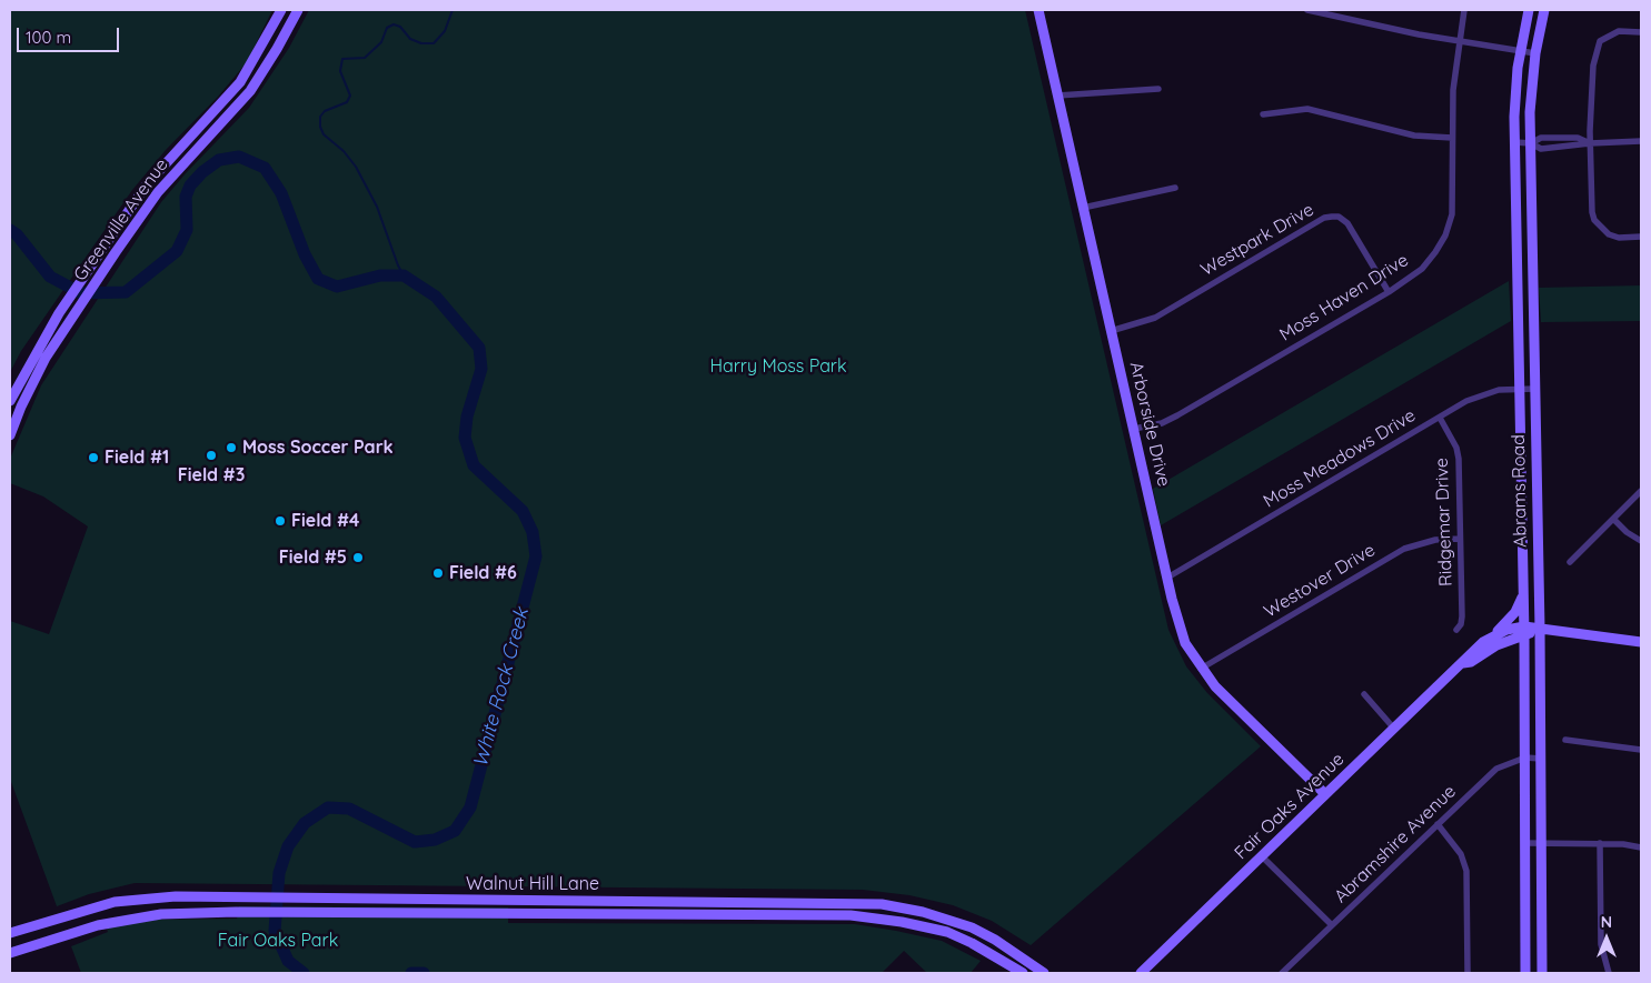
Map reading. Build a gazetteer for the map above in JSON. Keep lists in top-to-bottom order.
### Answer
{
  "streets": {
    "main road": [
      "Greenville Avenue",
      "Arborside Drive",
      "Abrams Road",
      "Fair Oaks Avenue",
      "Walnut Hill Lane"
    ],
    "street": [
      "Westpark Drive",
      "Moss Haven Drive",
      "Moss Meadows Drive",
      "Ridgemar Drive",
      "Westover Drive",
      "Abramshire Avenue"
    ]
  },
  "crossings": [
    ["Westpark Drive", "Moss Haven Drive"],
    ["Westpark Drive", "Arborside Drive"],
    ["Moss Haven Drive", "Arborside Drive"],
    ["Arborside Drive", "Moss Meadows Drive"],
    ["Arborside Drive", "Westover Drive"],
    ["Arborside Drive", "Fair Oaks Avenue"],
    ["Moss Meadows Drive", "Abrams Road"],
    ["Moss Meadows Drive", "Ridgemar Drive"],
    ["Abrams Road", "Fair Oaks Avenue"],
    ["Abrams Road", "Abramshire Avenue"],
    ["Ridgemar Drive", "Westover Drive"]
  ],
  "water": ["White Rock Creek"],
  "parks": ["Harry Moss Park", "Fair Oaks Park"],
  "places": [
    "Moss Soccer Park",
    "Field #3",
    "Field #1",
    "Field #4",
    "Field #5",
    "Field #6"
  ],
  "scale_bar": "100 m",
  "north": "top"
}
